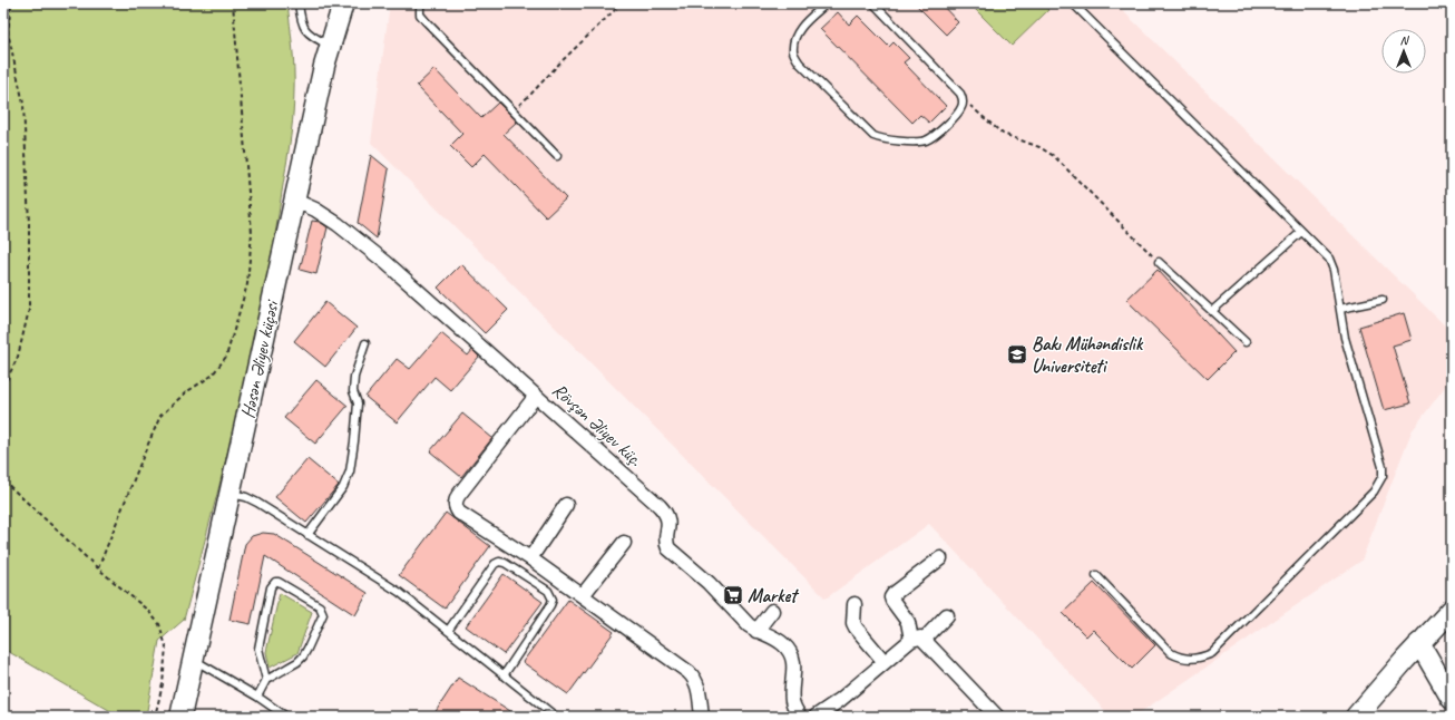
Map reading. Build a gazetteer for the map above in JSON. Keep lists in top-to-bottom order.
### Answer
{
  "streets": {
    "main road": ["Həsən Əliyev küçəsi"],
    "street": ["Rövşən Əliyev küç."]
  },
  "crossings": [
    ["Həsən Əliyev küçəsi", "Rövşən Əliyev küç."]
  ],
  "places": {
    "school or university": ["Bakı Mühəndislik Universiteti"],
    "supermarket": ["Market"]
  },
  "north": "top"
}
